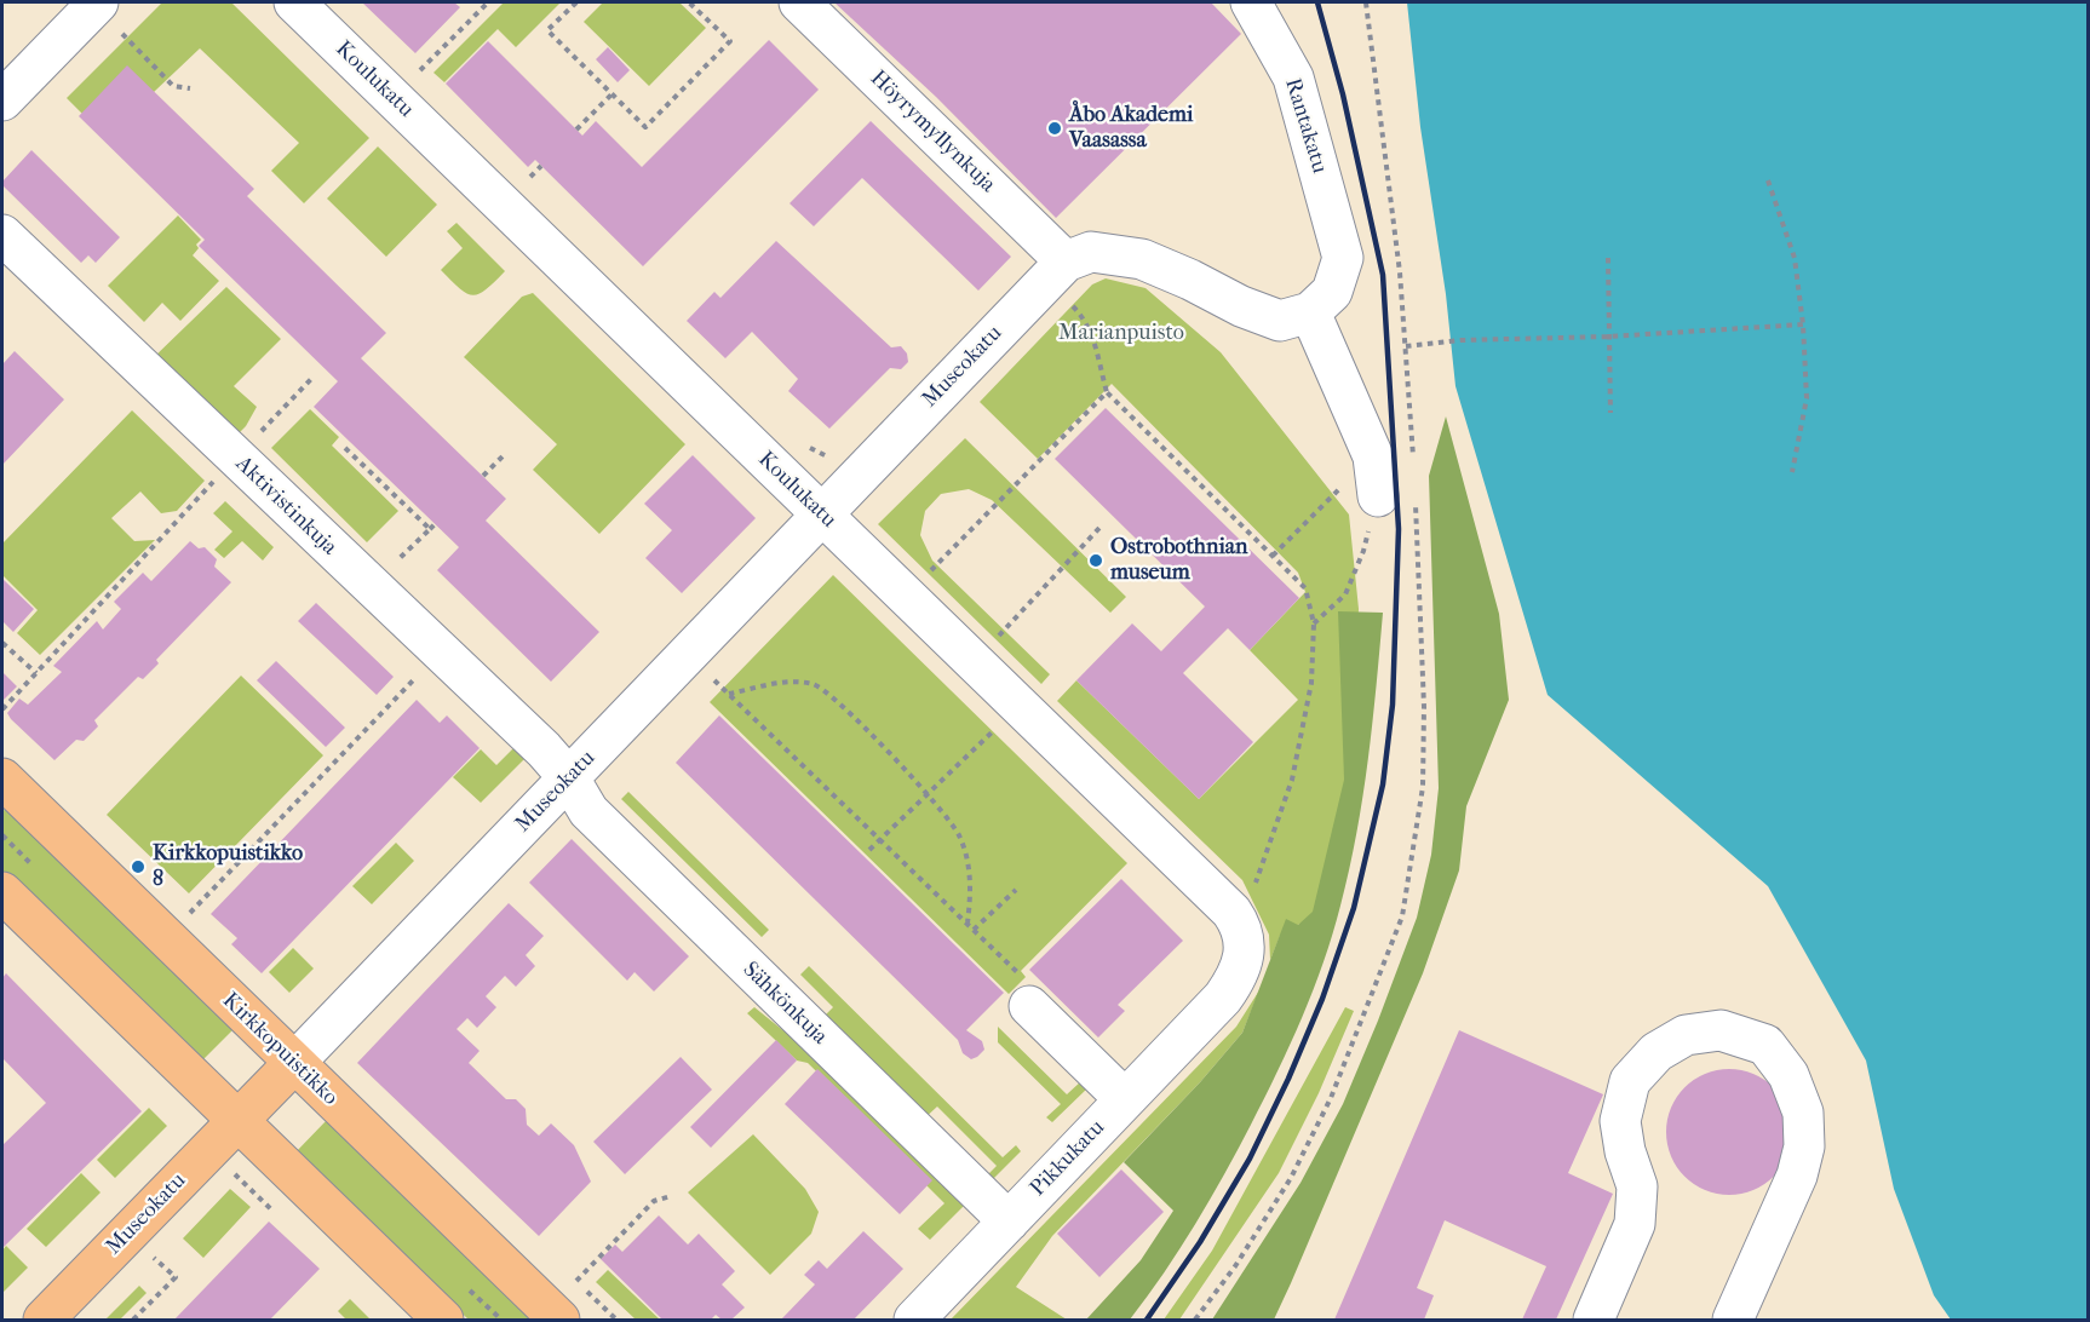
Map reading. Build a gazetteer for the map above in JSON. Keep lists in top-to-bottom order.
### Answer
{
  "streets": {
    "main road": ["Museokatu", "Kirkkopuistikko"],
    "street": [
      "Koulukatu",
      "Rantakatu",
      "Höyrymyllynkuja",
      "Aktivistinkuja",
      "Sähkönkuja",
      "Pikkukatu"
    ]
  },
  "crossings": [
    ["Koulukatu", "Museokatu"],
    ["Koulukatu", "Pikkukatu"],
    ["Höyrymyllynkuja", "Museokatu"],
    ["Museokatu", "Aktivistinkuja"],
    ["Museokatu", "Sähkönkuja"],
    ["Museokatu", "Kirkkopuistikko"],
    ["Aktivistinkuja", "Sähkönkuja"],
    ["Sähkönkuja", "Pikkukatu"]
  ],
  "parks": ["Marianpuisto"],
  "places": ["Åbo Akademi Vaasassa", "Ostrobothnian museum", "Kirkkopuistikko 8"]
}
